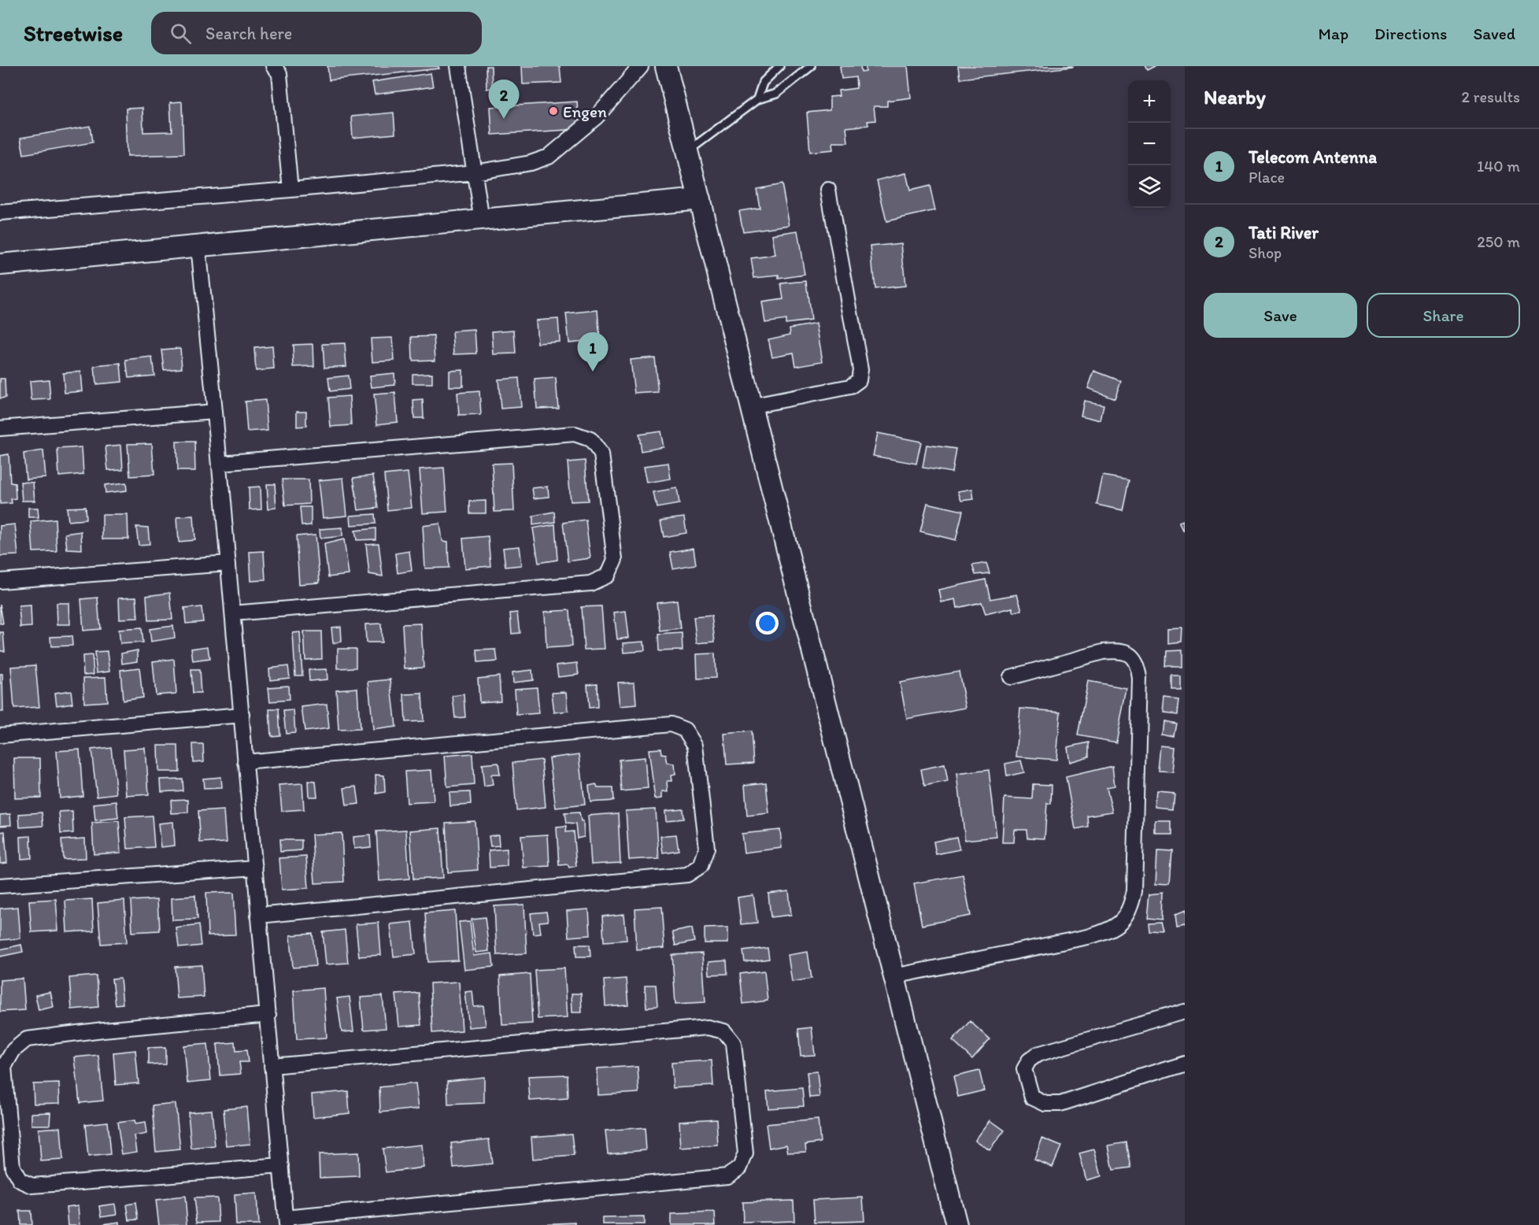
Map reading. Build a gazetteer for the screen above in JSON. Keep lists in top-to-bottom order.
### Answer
{
  "places": ["Engen"],
  "page": {
    "header": "Streetwise",
    "search": "Search here",
    "nav": ["Map", "Directions", "Saved"],
    "heading": ["Nearby", "2 results"],
    "pins": ["2", "1"],
    "map_buttons": ["+", "−"],
    "list": [
      {
        "mark": "1",
        "name": "Telecom Antenna",
        "note": "Place",
        "value": "140 m"
      },
      {
        "mark": "2",
        "name": "Tati River",
        "note": "Shop",
        "value": "250 m"
      }
    ],
    "buttons": ["Save", "Share"]
  }
}
